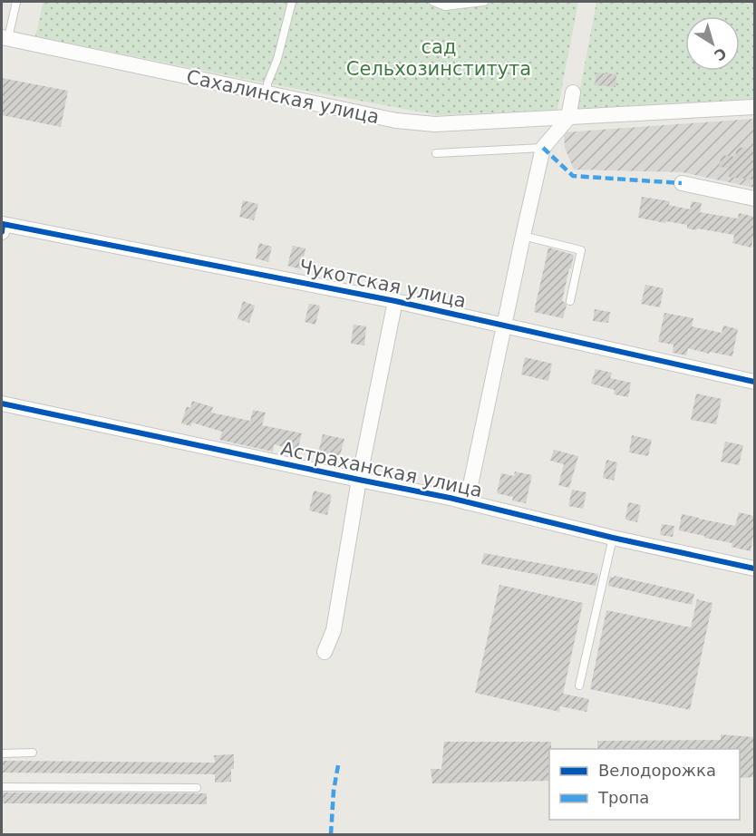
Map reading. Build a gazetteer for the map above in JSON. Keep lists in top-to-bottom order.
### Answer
{
  "streets": {
    "street": ["Сахалинская улица", "Чукотская улица", "Астраханская улица"]
  },
  "parks": ["сад Сельхозинститута"],
  "legend": ["Велодорожка", "Тропа"],
  "north": "bottom right"
}
